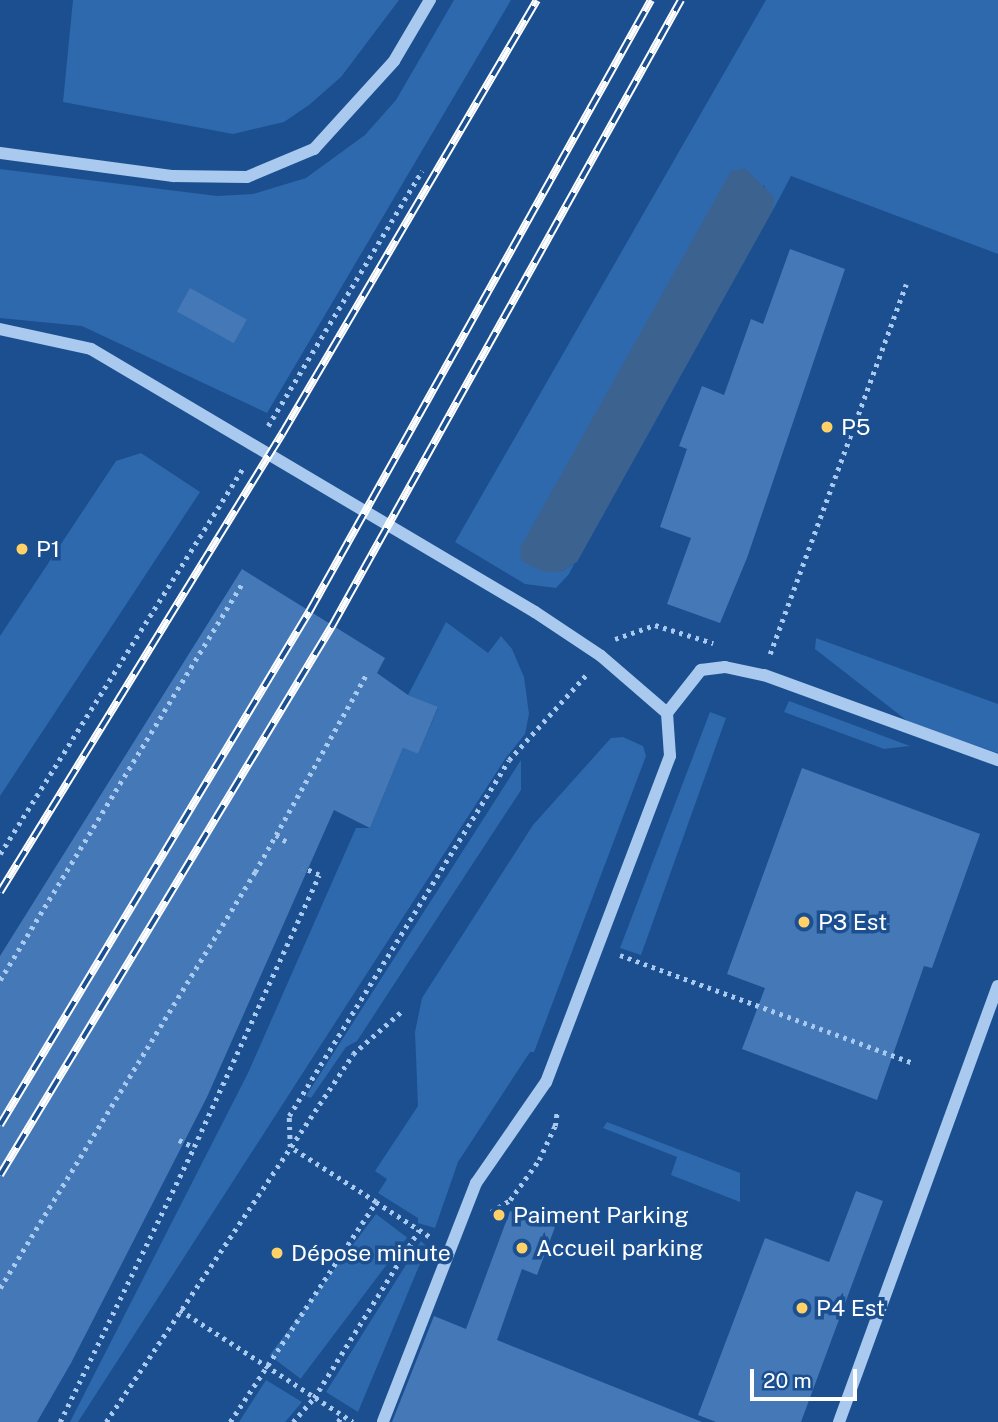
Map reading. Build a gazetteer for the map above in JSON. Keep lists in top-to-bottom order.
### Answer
{
  "places": [
    "P5",
    "P1",
    "P3 Est",
    "Paiment Parking",
    "Accueil parking",
    "Dépose minute",
    "P4 Est"
  ],
  "scale_bar": "20 m"
}
